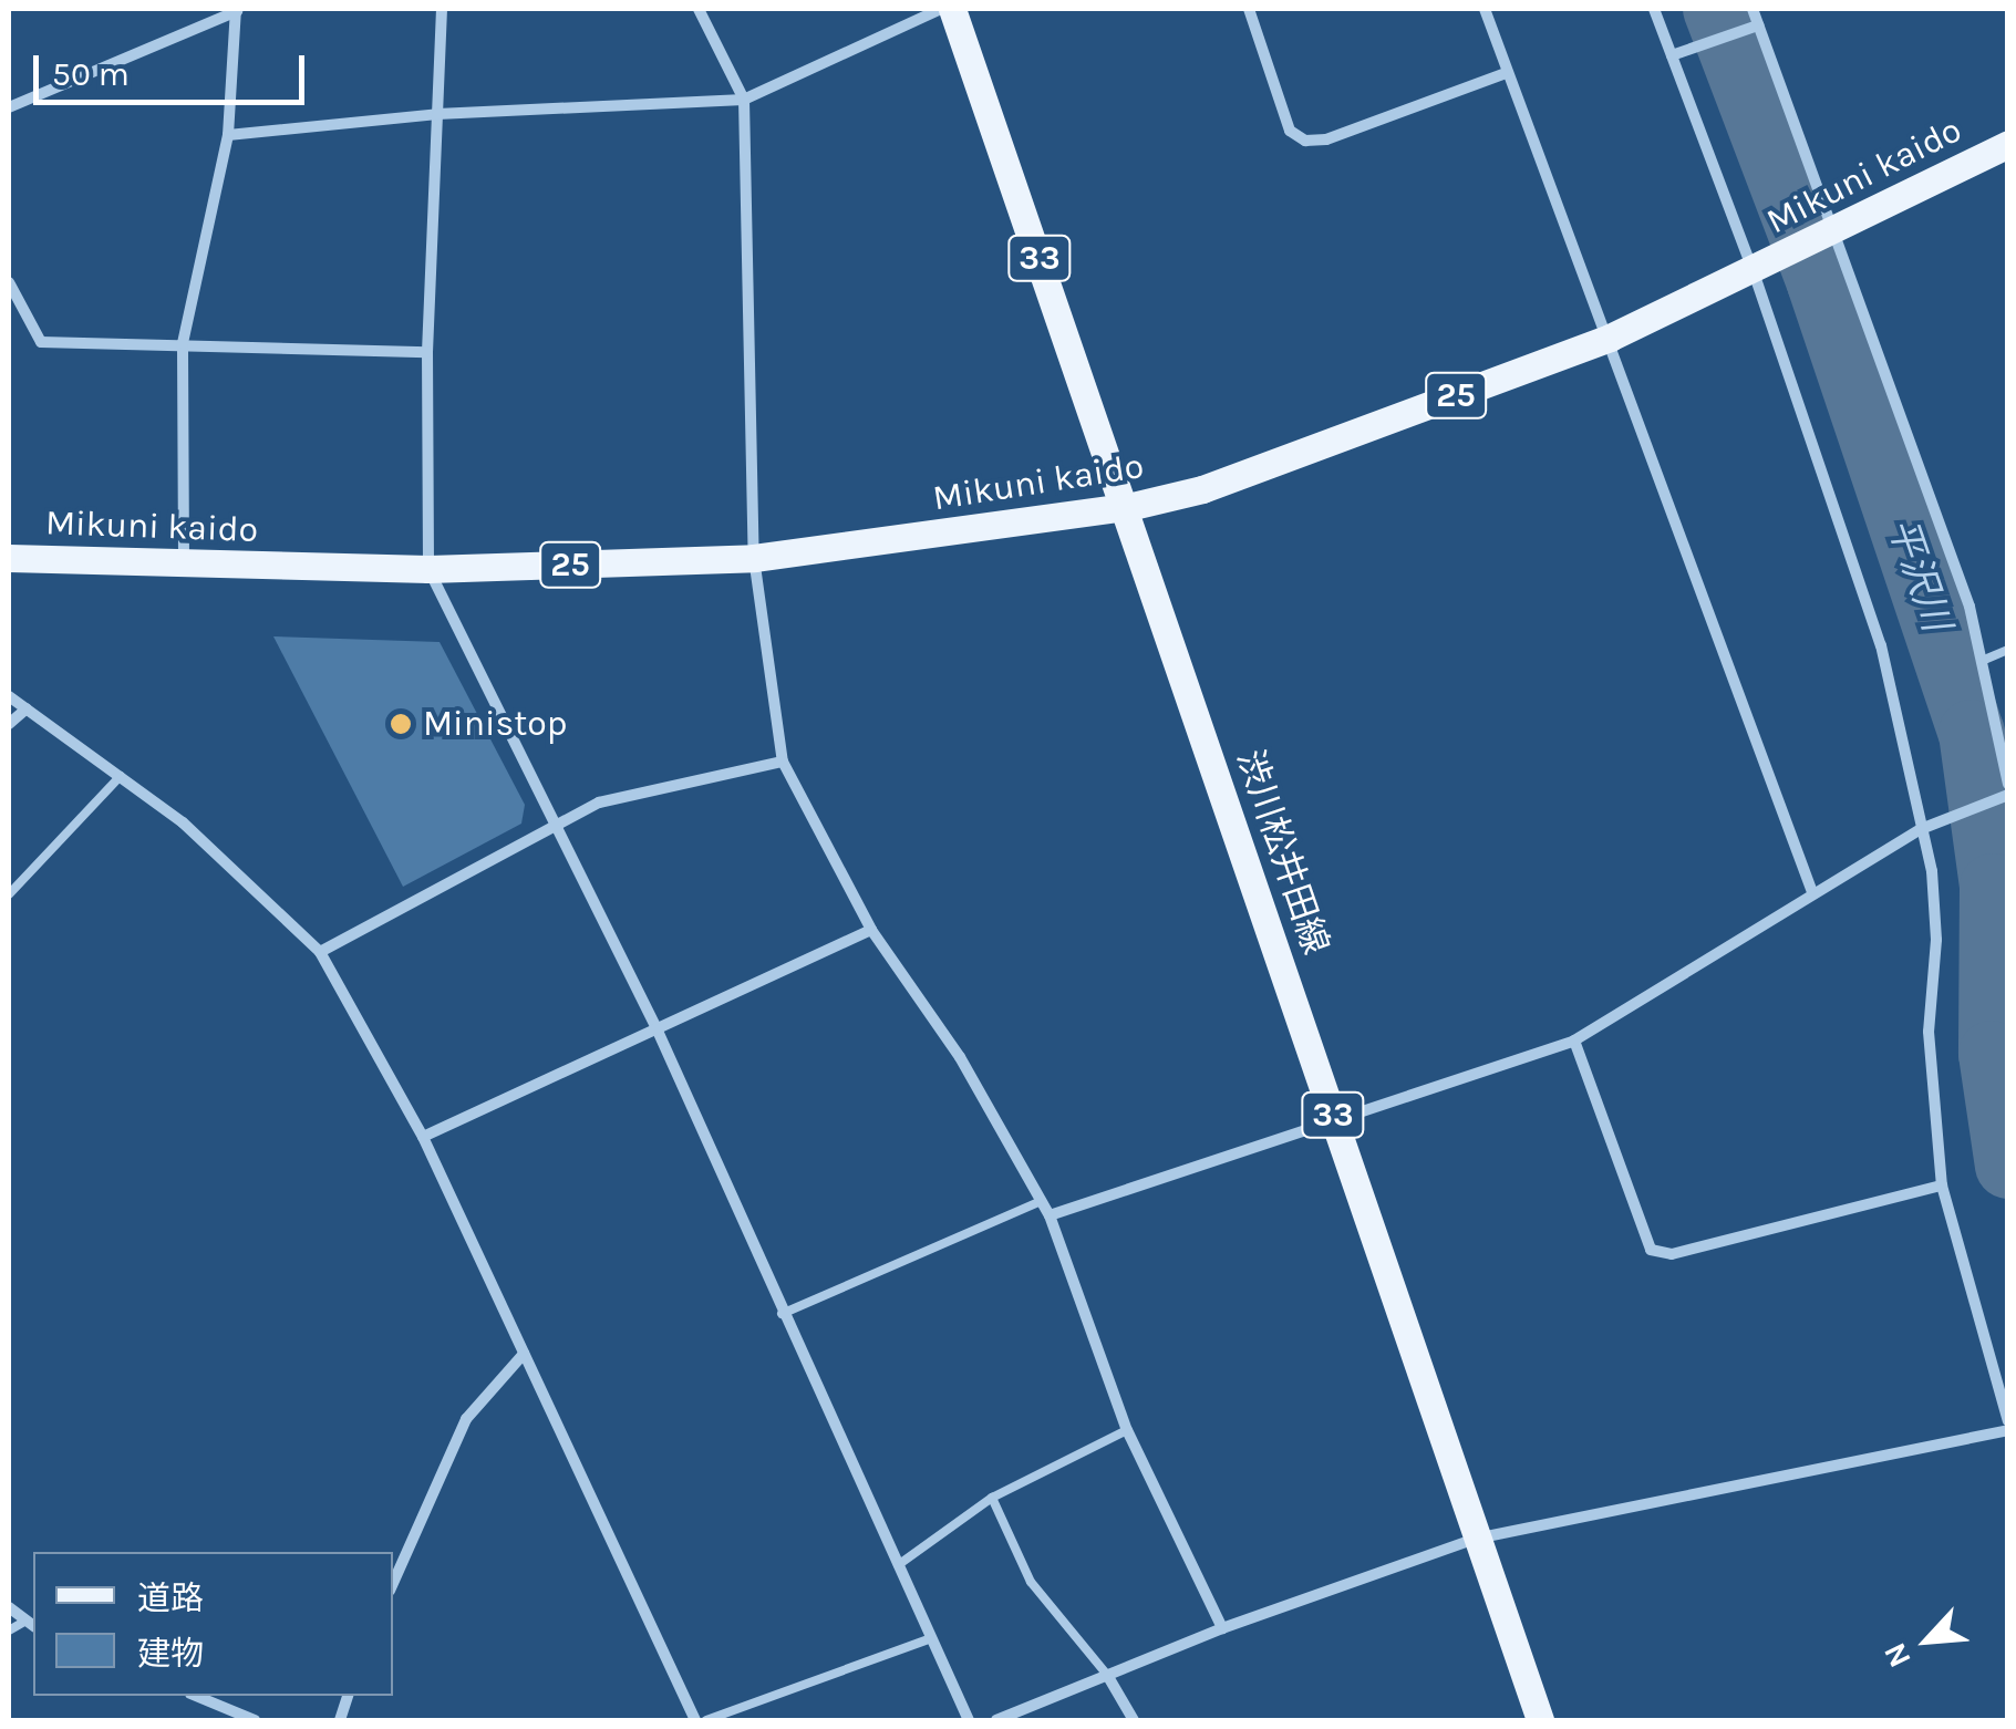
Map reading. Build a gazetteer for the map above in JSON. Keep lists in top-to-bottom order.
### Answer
{
  "streets": {
    "main road": [
      "Mikuni kaido",
      "33",
      "25",
      "渋川松井田線"
    ]
  },
  "crossings": [
    ["Mikuni kaido", "渋川松井田線"]
  ],
  "water": ["平沢川"],
  "places": ["Ministop"],
  "legend": ["道路", "建物"],
  "scale_bar": "50 m",
  "north": "bottom left"
}
